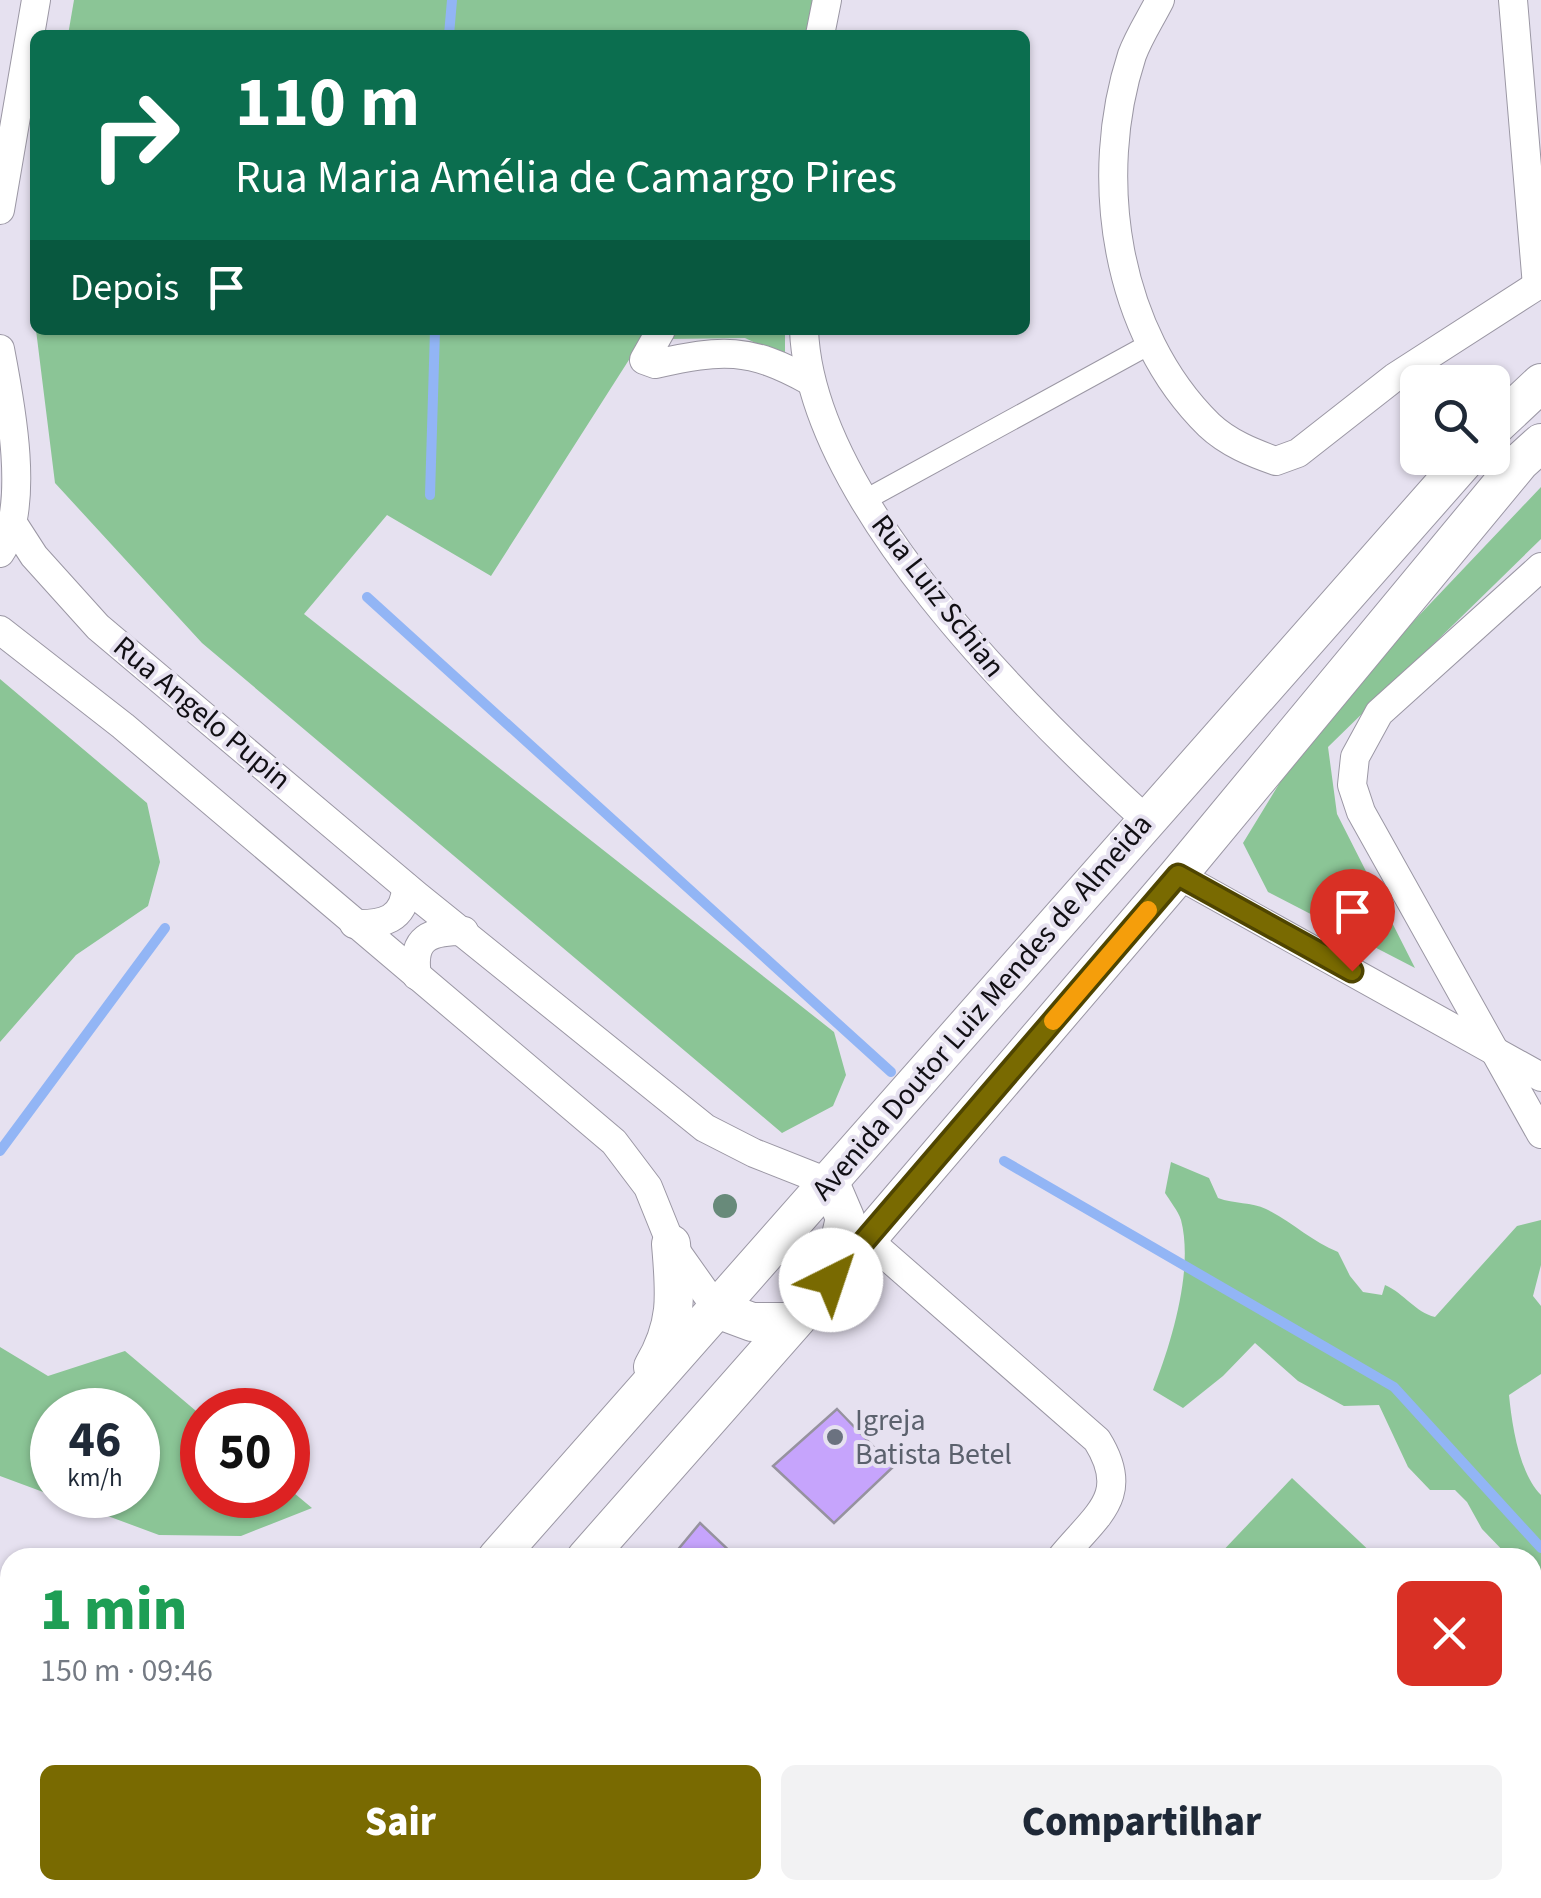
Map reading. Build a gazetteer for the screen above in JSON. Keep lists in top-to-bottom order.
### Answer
{
  "streets": {
    "main road": ["Avenida Doutor Luiz Mendes de Almeida"],
    "street": ["Rua Luiz Schian", "Rua Angelo Pupin"]
  },
  "crossings": [
    ["Rua Luiz Schian", "Avenida Doutor Luiz Mendes de Almeida"],
    ["Rua Angelo Pupin", "Avenida Doutor Luiz Mendes de Almeida"]
  ],
  "places": ["Igreja Batista Betel"],
  "page": {
    "turn": ["110 m", "Rua Maria Amélia de Camargo Pires"],
    "then": "Depois",
    "speed": "46 km/h",
    "limit": "50",
    "heading": ["1 min", "150 m · 09:46"],
    "buttons": ["Sair", "Compartilhar"]
  }
}
